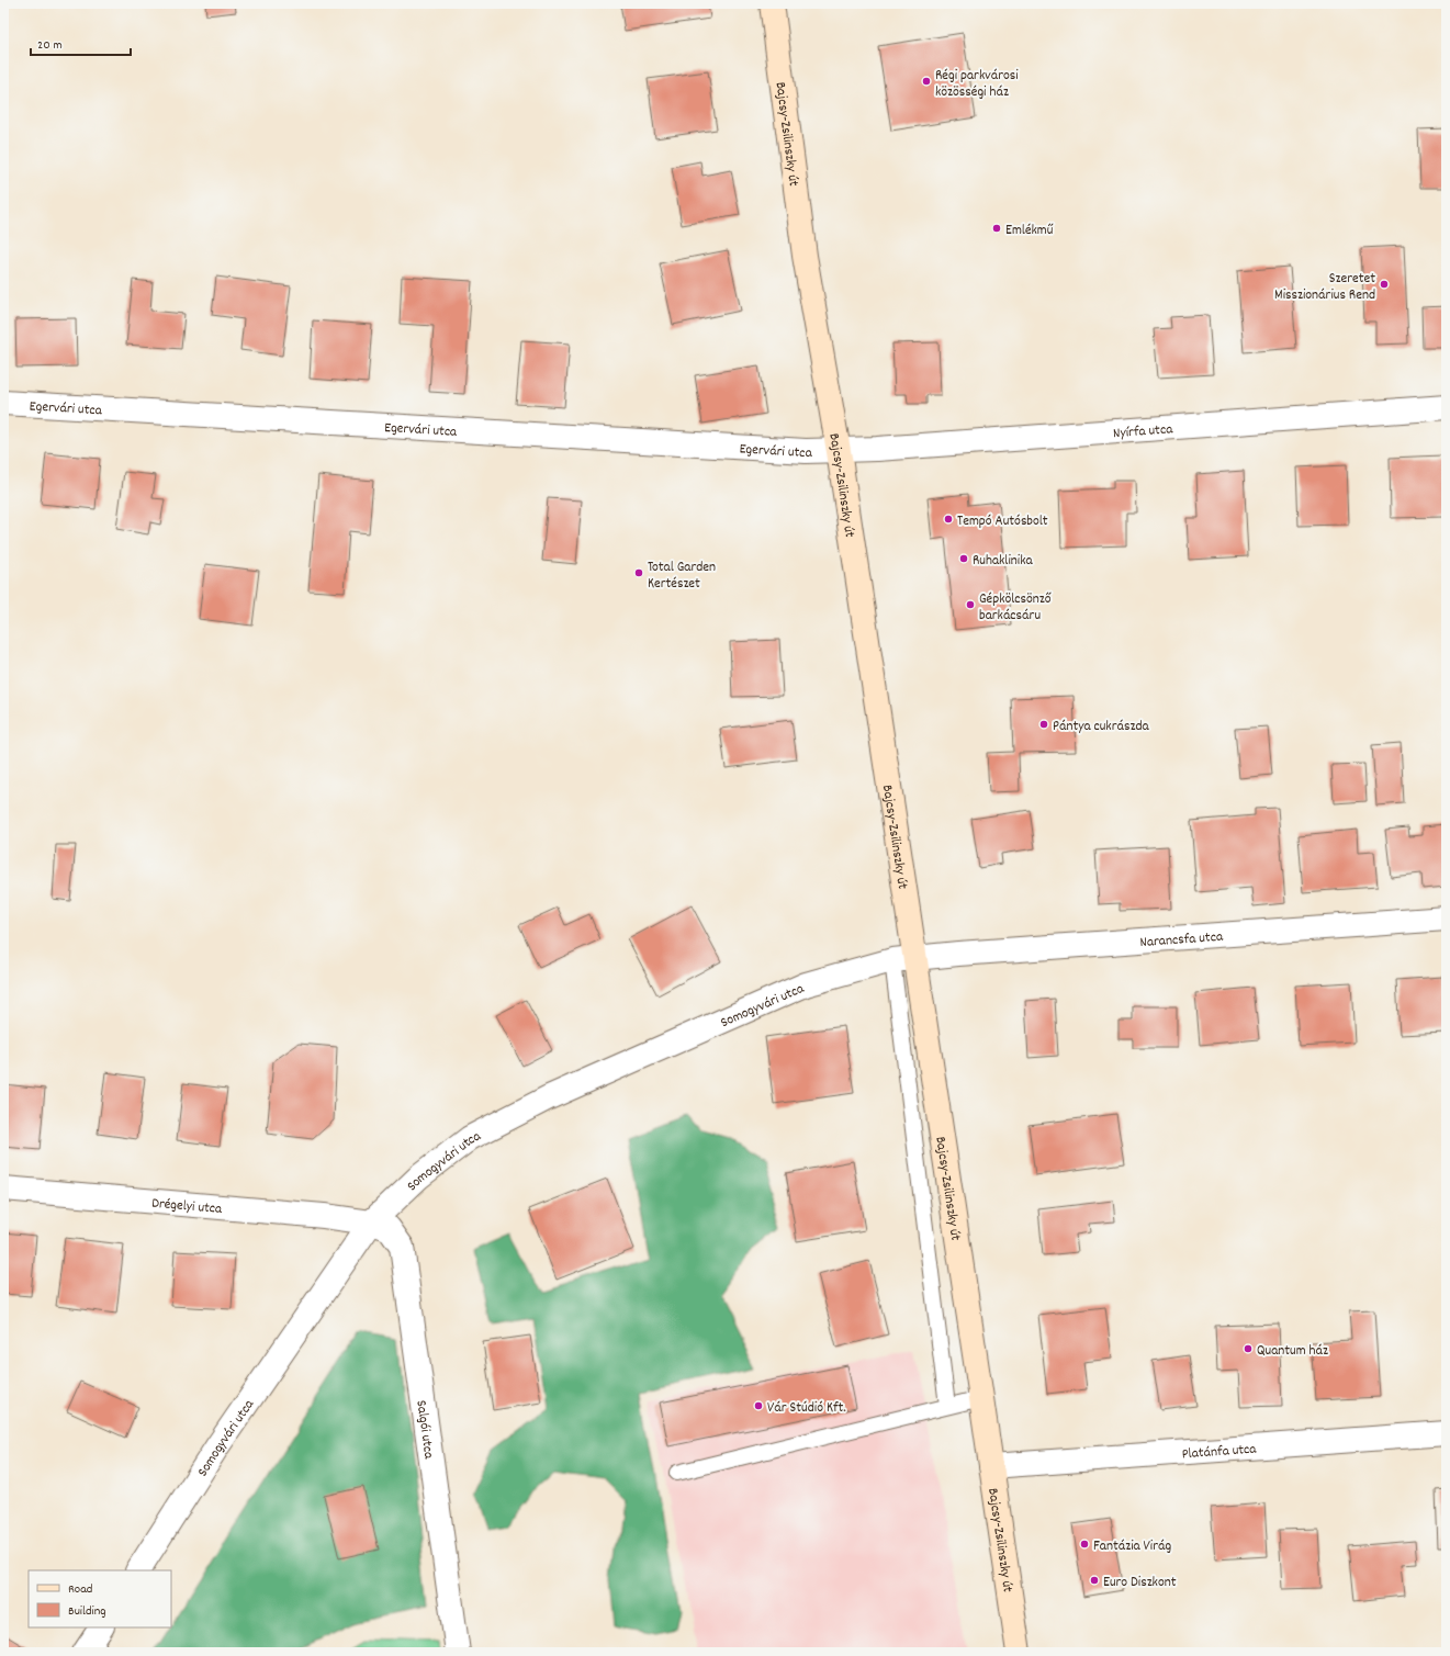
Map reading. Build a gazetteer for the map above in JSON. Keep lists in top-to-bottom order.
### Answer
{
  "streets": {
    "main road": ["Bajcsy-Zsilinszky út"],
    "street": [
      "Egervári utca",
      "Nyírfa utca",
      "Narancsfa utca",
      "Somogyvári utca",
      "Drégelyi utca",
      "Salgói utca",
      "Platánfa utca"
    ]
  },
  "crossings": [
    ["Bajcsy-Zsilinszky út", "Egervári utca"],
    ["Bajcsy-Zsilinszky út", "Nyírfa utca"],
    ["Bajcsy-Zsilinszky út", "Narancsfa utca"],
    ["Bajcsy-Zsilinszky út", "Somogyvári utca"],
    ["Bajcsy-Zsilinszky út", "Platánfa utca"],
    ["Egervári utca", "Nyírfa utca"],
    ["Narancsfa utca", "Somogyvári utca"],
    ["Somogyvári utca", "Drégelyi utca"],
    ["Somogyvári utca", "Salgói utca"],
    ["Drégelyi utca", "Salgói utca"]
  ],
  "places": [
    "Régi parkvárosi közösségi ház",
    "Emlékmű",
    "Szeretet Misszionárius Rend",
    "Tempó Autósbolt",
    "Ruhaklinika",
    "Total Garden Kertészet",
    "Gépkölcsönző barkácsáru",
    "Pántya cukrászda",
    "Quantum ház",
    "Vár Stúdió Kft.",
    "Fantázia Virág",
    "Euro Diszkont"
  ],
  "legend": ["Road", "Building"],
  "scale_bar": "20 m"
}
